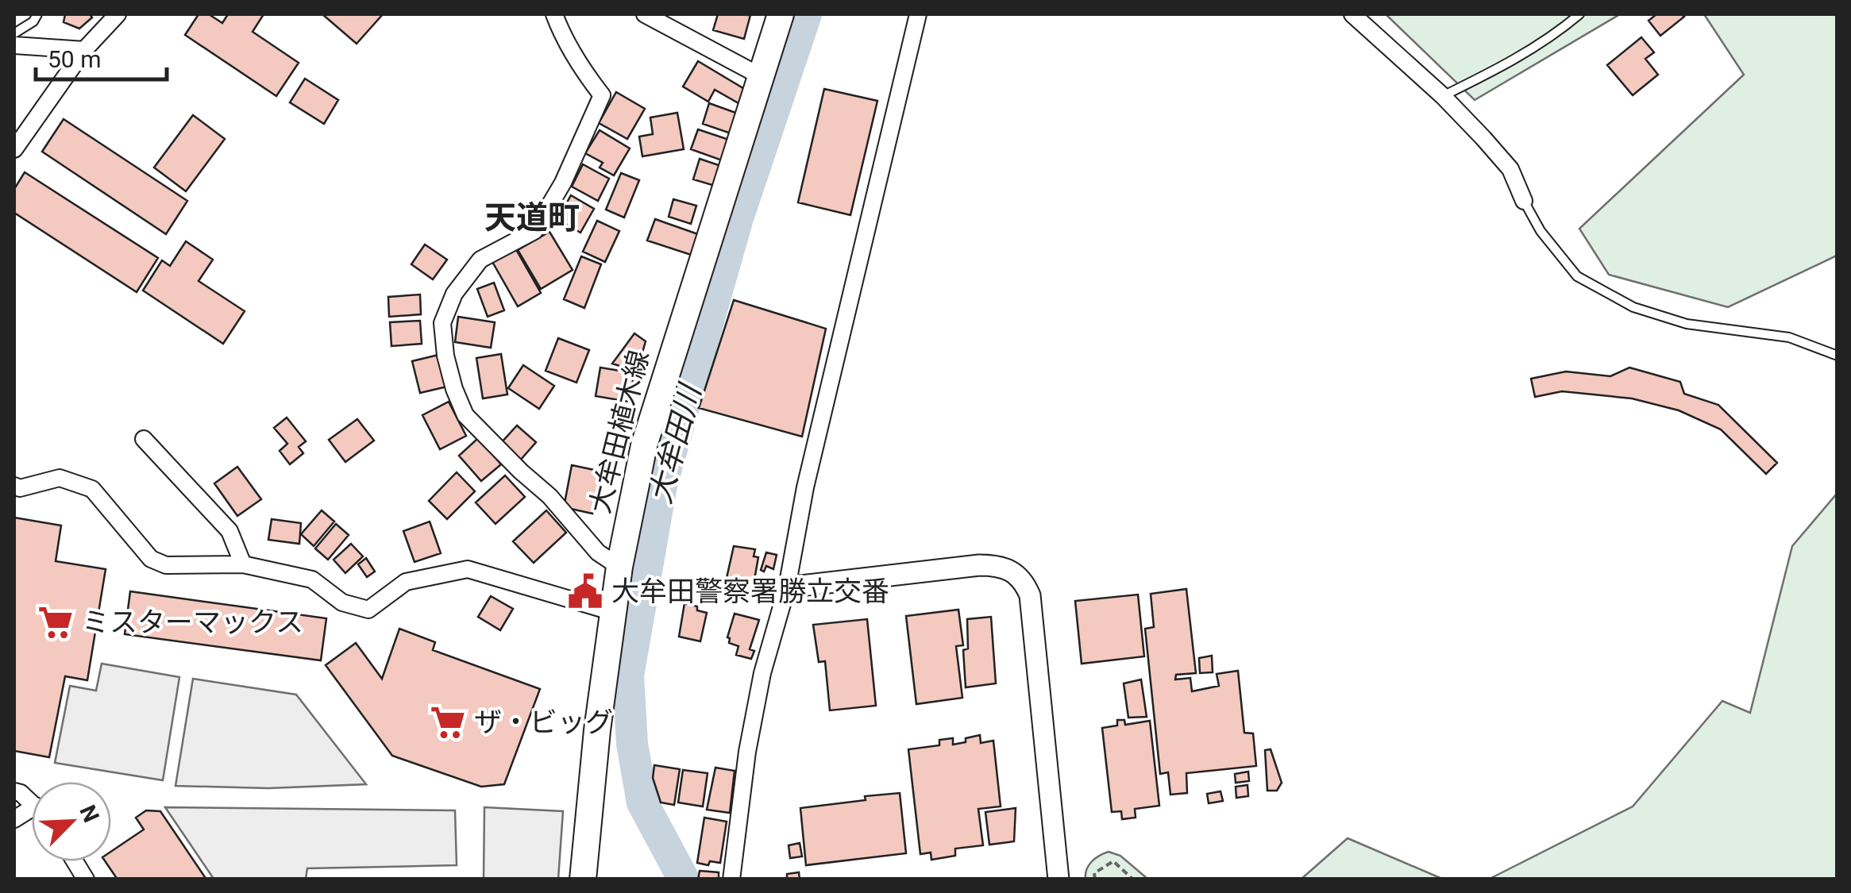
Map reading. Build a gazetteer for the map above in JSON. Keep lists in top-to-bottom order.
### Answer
{
  "streets": {
    "main road": ["大牟田植木線"]
  },
  "districts": ["天道町"],
  "water": ["大牟田川"],
  "places": {
    "public building": ["大牟田警察署勝立交番"],
    "supermarket": ["ミスターマックス", "ザ・ビッグ"]
  },
  "scale_bar": "50 m",
  "north": "top right"
}
